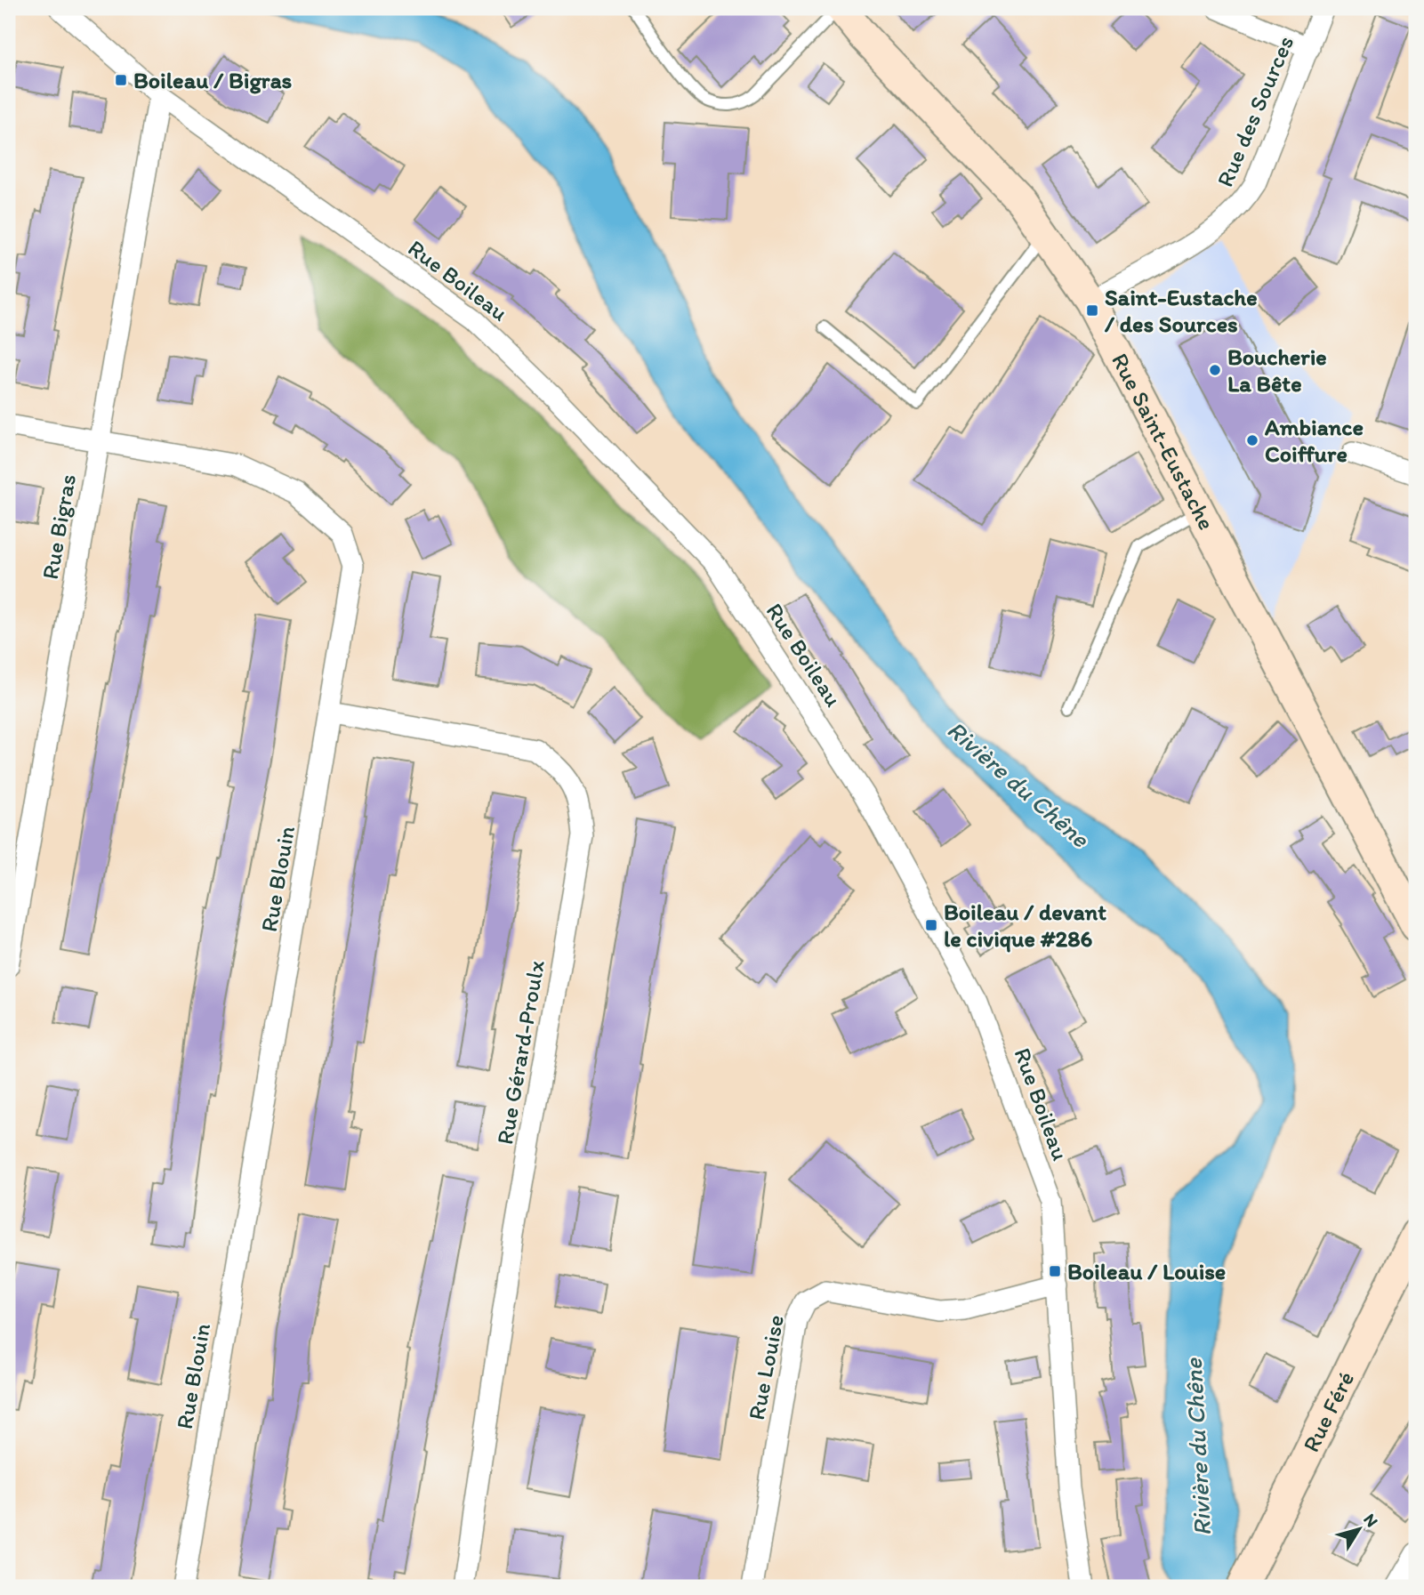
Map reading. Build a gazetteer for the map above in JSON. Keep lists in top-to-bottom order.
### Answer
{
  "streets": {
    "street": [
      "Rue des Sources",
      "Rue Boileau",
      "Rue Saint-Eustache",
      "Rue Bigras",
      "Rue Blouin",
      "Rue Gérard-Proulx",
      "Rue Louise",
      "Rue Féré"
    ]
  },
  "crossings": [
    ["Rue des Sources", "Rue Saint-Eustache"],
    ["Rue Boileau", "Rue Bigras"],
    ["Rue Boileau", "Rue Louise"],
    ["Rue Bigras", "Rue Blouin"],
    ["Rue Blouin", "Rue Gérard-Proulx"]
  ],
  "water": ["Rivière du Chêne"],
  "places": {
    "transit": [
      "Boileau / Bigras",
      "Saint-Eustache / des Sources",
      "Boileau / devant le civique #286",
      "Boileau / Louise"
    ],
    "other": ["Boucherie La Bête", "Ambiance Coiffure"]
  },
  "north": "top right"
}
